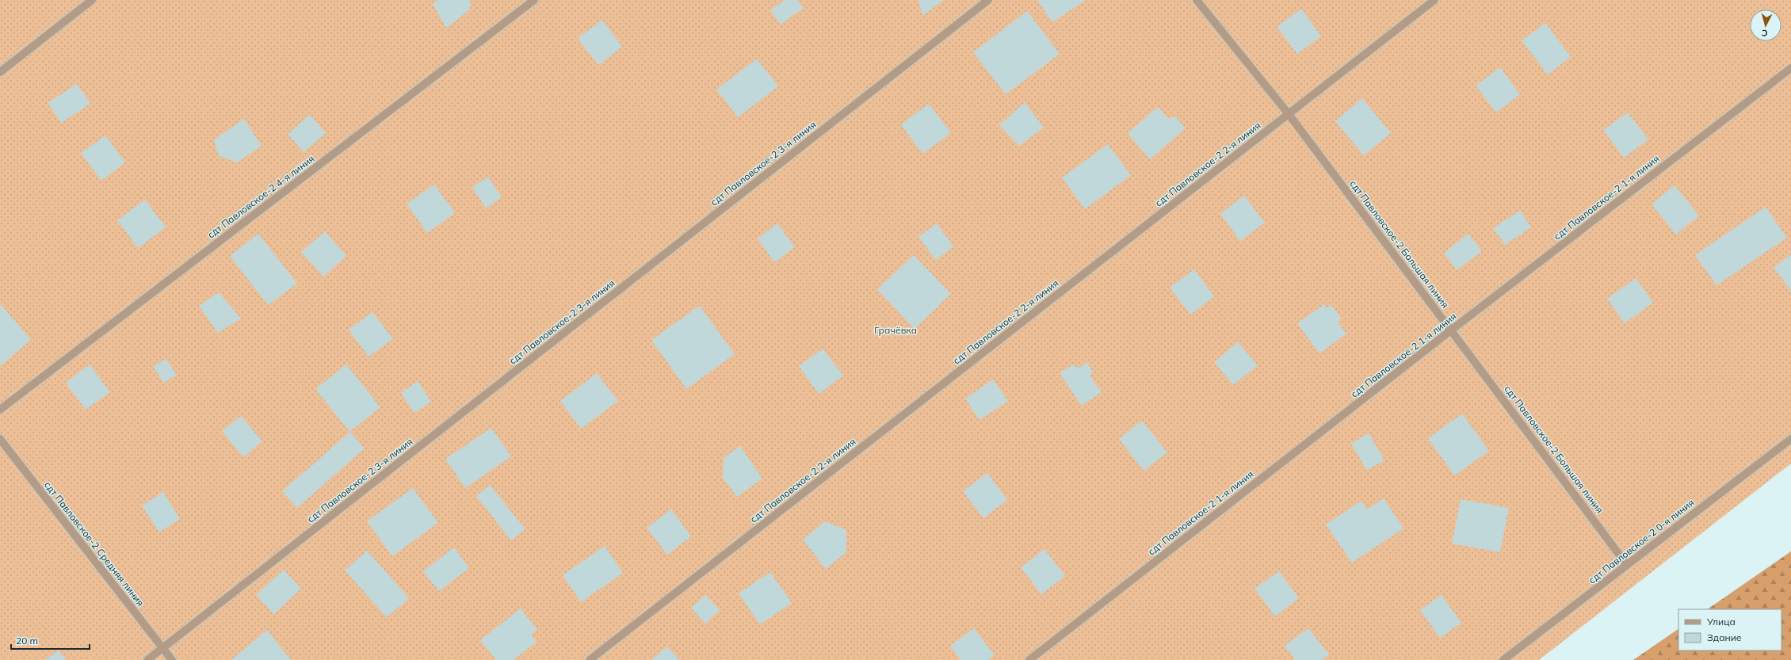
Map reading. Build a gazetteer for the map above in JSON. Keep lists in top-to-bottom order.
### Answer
{
  "streets": {
    "lane": [
      "сдт Павловское-2 3-я линия",
      "сдт Павловское-2 2-я линия",
      "сдт Павловское-2 4-я линия",
      "сдт Павловское-2 1-я линия",
      "сдт Павловское-2 Большая линия",
      "сдт Павловское-2 0-я линия",
      "сдт Павловское-2 Средняя линия"
    ]
  },
  "crossings": [
    ["сдт Павловское-2 3-я линия", "сдт Павловское-2 Средняя линия"],
    ["сдт Павловское-2 2-я линия", "сдт Павловское-2 Большая линия"],
    ["сдт Павловское-2 1-я линия", "сдт Павловское-2 Большая линия"],
    ["сдт Павловское-2 Большая линия", "сдт Павловское-2 0-я линия"]
  ],
  "parks": ["Грачёвка"],
  "legend": ["Улица", "Здание"],
  "scale_bar": "20 m",
  "north": "bottom"
}
